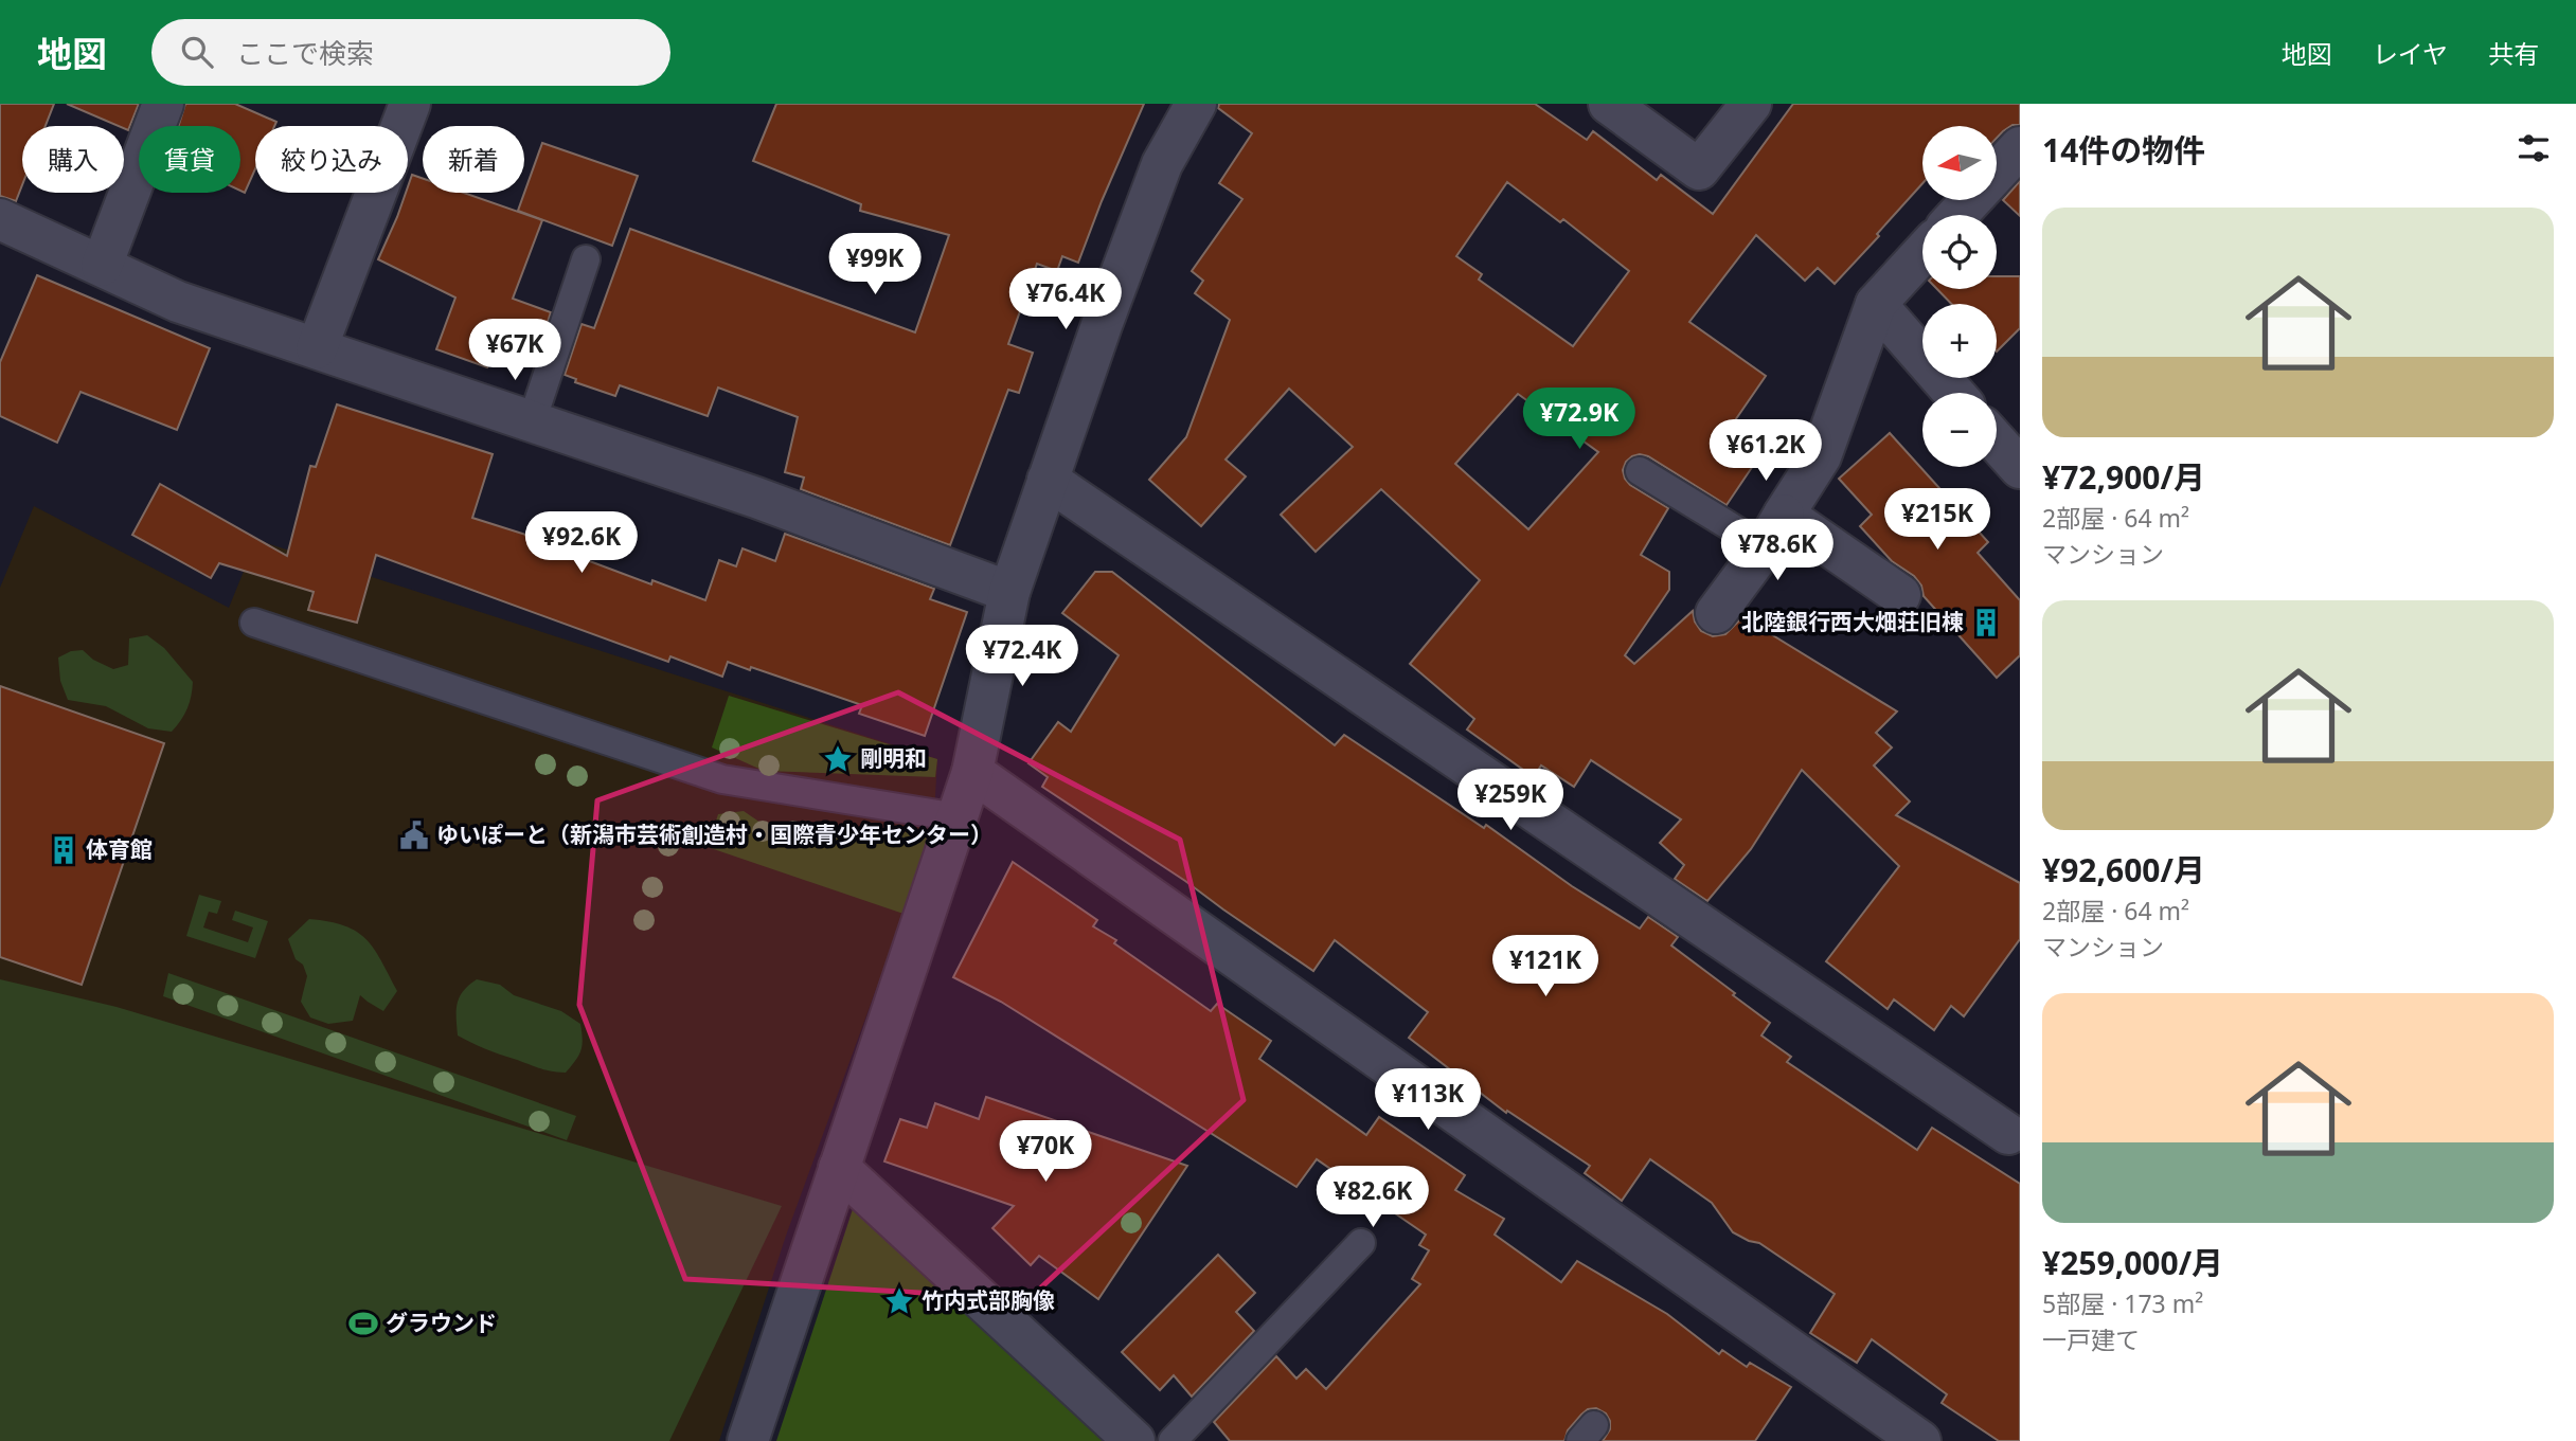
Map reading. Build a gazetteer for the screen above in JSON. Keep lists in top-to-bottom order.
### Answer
{
  "places": {
    "building": ["北陸銀行西大畑荘旧棟", "体育館"],
    "place": ["剛明和", "竹内式部胸像"],
    "public building": ["ゆいぽーと（新潟市芸術創造村・国際青少年センター）"],
    "sports": ["グラウンド"]
  },
  "north": "left",
  "page": {
    "header": "地図",
    "search": "ここで検索",
    "nav": ["地図", "レイヤ", "共有"],
    "heading": "14件の物件",
    "map_buttons": ["+", "−"],
    "chip": [
      "購入",
      "賃貸",
      "絞り込み",
      "新着"
    ],
    "list": [
      {
        "name": "¥72,900/月",
        "note": "2部屋 · 64 m² · マンション"
      },
      {
        "name": "¥92,600/月",
        "note": "2部屋 · 64 m² · マンション"
      },
      {
        "name": "¥259,000/月",
        "note": "5部屋 · 173 m² · 一戸建て"
      }
    ],
    "price": [
      "¥99K",
      "¥76.4K",
      "¥67K",
      "¥72.9K",
      "¥61.2K",
      "¥215K",
      "¥92.6K",
      "¥78.6K",
      "¥72.4K",
      "¥259K",
      "¥121K",
      "¥113K",
      "¥70K",
      "¥82.6K"
    ]
  }
}
